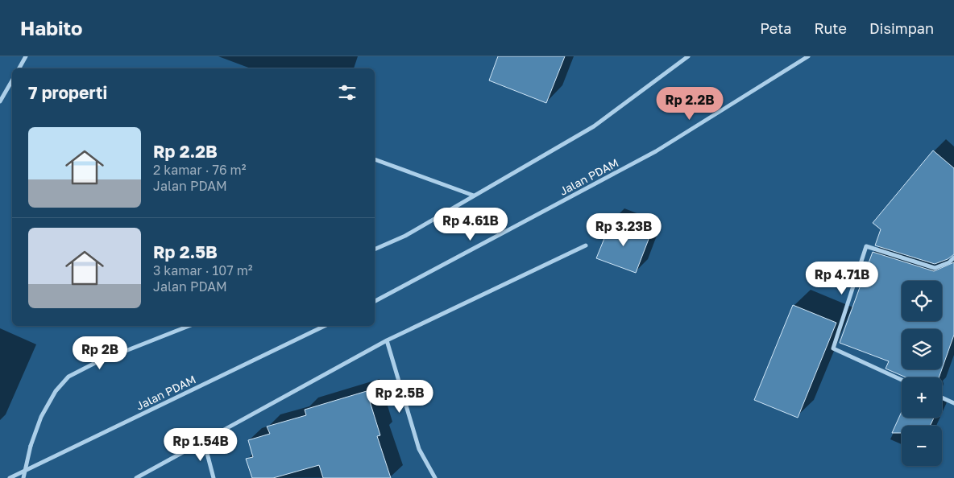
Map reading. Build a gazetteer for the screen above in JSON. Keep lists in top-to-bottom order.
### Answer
{
  "streets": {
    "street": ["Jalan PDAM"]
  },
  "page": {
    "header": "Habito",
    "nav": ["Peta", "Rute", "Disimpan"],
    "heading": "7 properti",
    "price": [
      "Rp 2.2B",
      "Rp 4.61B",
      "Rp 3.23B",
      "Rp 4.71B",
      "Rp 2B",
      "Rp 2.5B",
      "Rp 1.54B"
    ],
    "list": [
      {
        "name": "Rp 2.2B",
        "note": "2 kamar · 76 m² · Jalan PDAM"
      },
      {
        "name": "Rp 2.5B",
        "note": "3 kamar · 107 m² · Jalan PDAM"
      }
    ],
    "map_buttons": ["+", "−"]
  }
}
